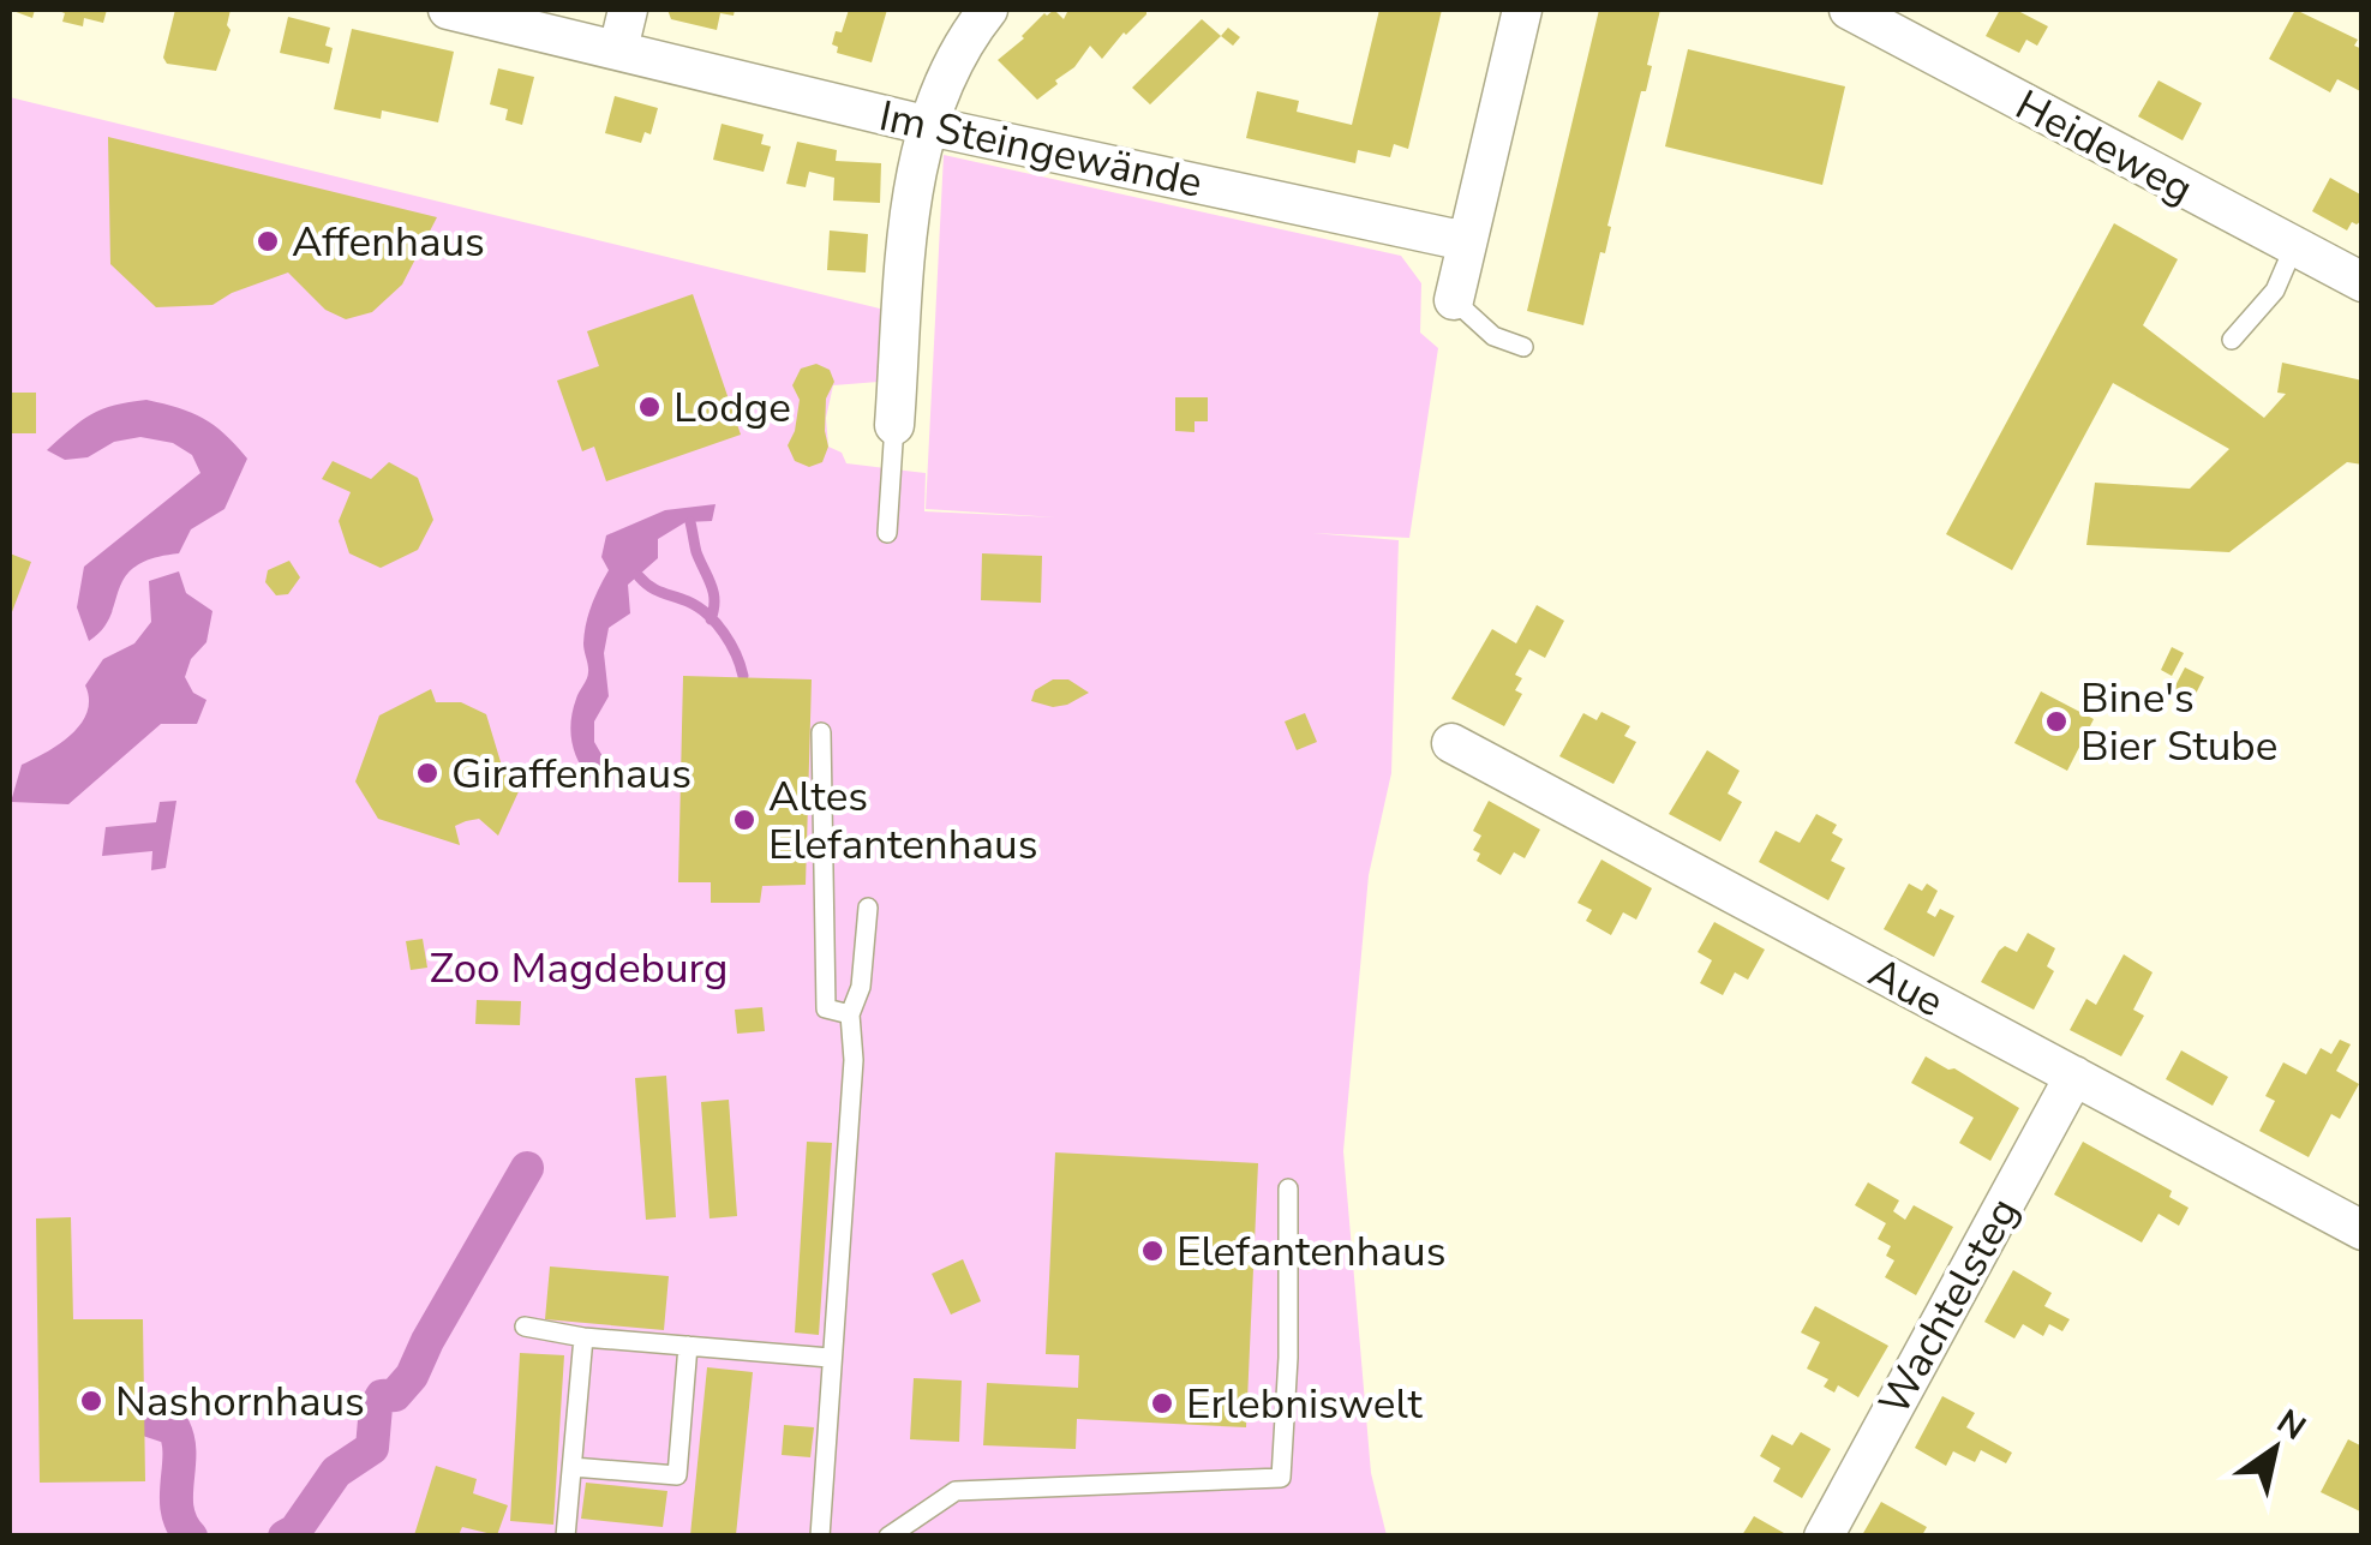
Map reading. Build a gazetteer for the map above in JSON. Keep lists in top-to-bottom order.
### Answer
{
  "streets": {
    "street": [
      "Heideweg",
      "Im Steingewände",
      "Aue",
      "Wachtelsteg"
    ]
  },
  "crossings": [
    ["Aue", "Wachtelsteg"]
  ],
  "parks": ["Zoo Magdeburg"],
  "places": [
    "Affenhaus",
    "Lodge",
    "Bine's Bier Stube",
    "Giraffenhaus",
    "Altes Elefantenhaus",
    "Elefantenhaus",
    "Nashornhaus",
    "Erlebniswelt"
  ],
  "north": "top right"
}
